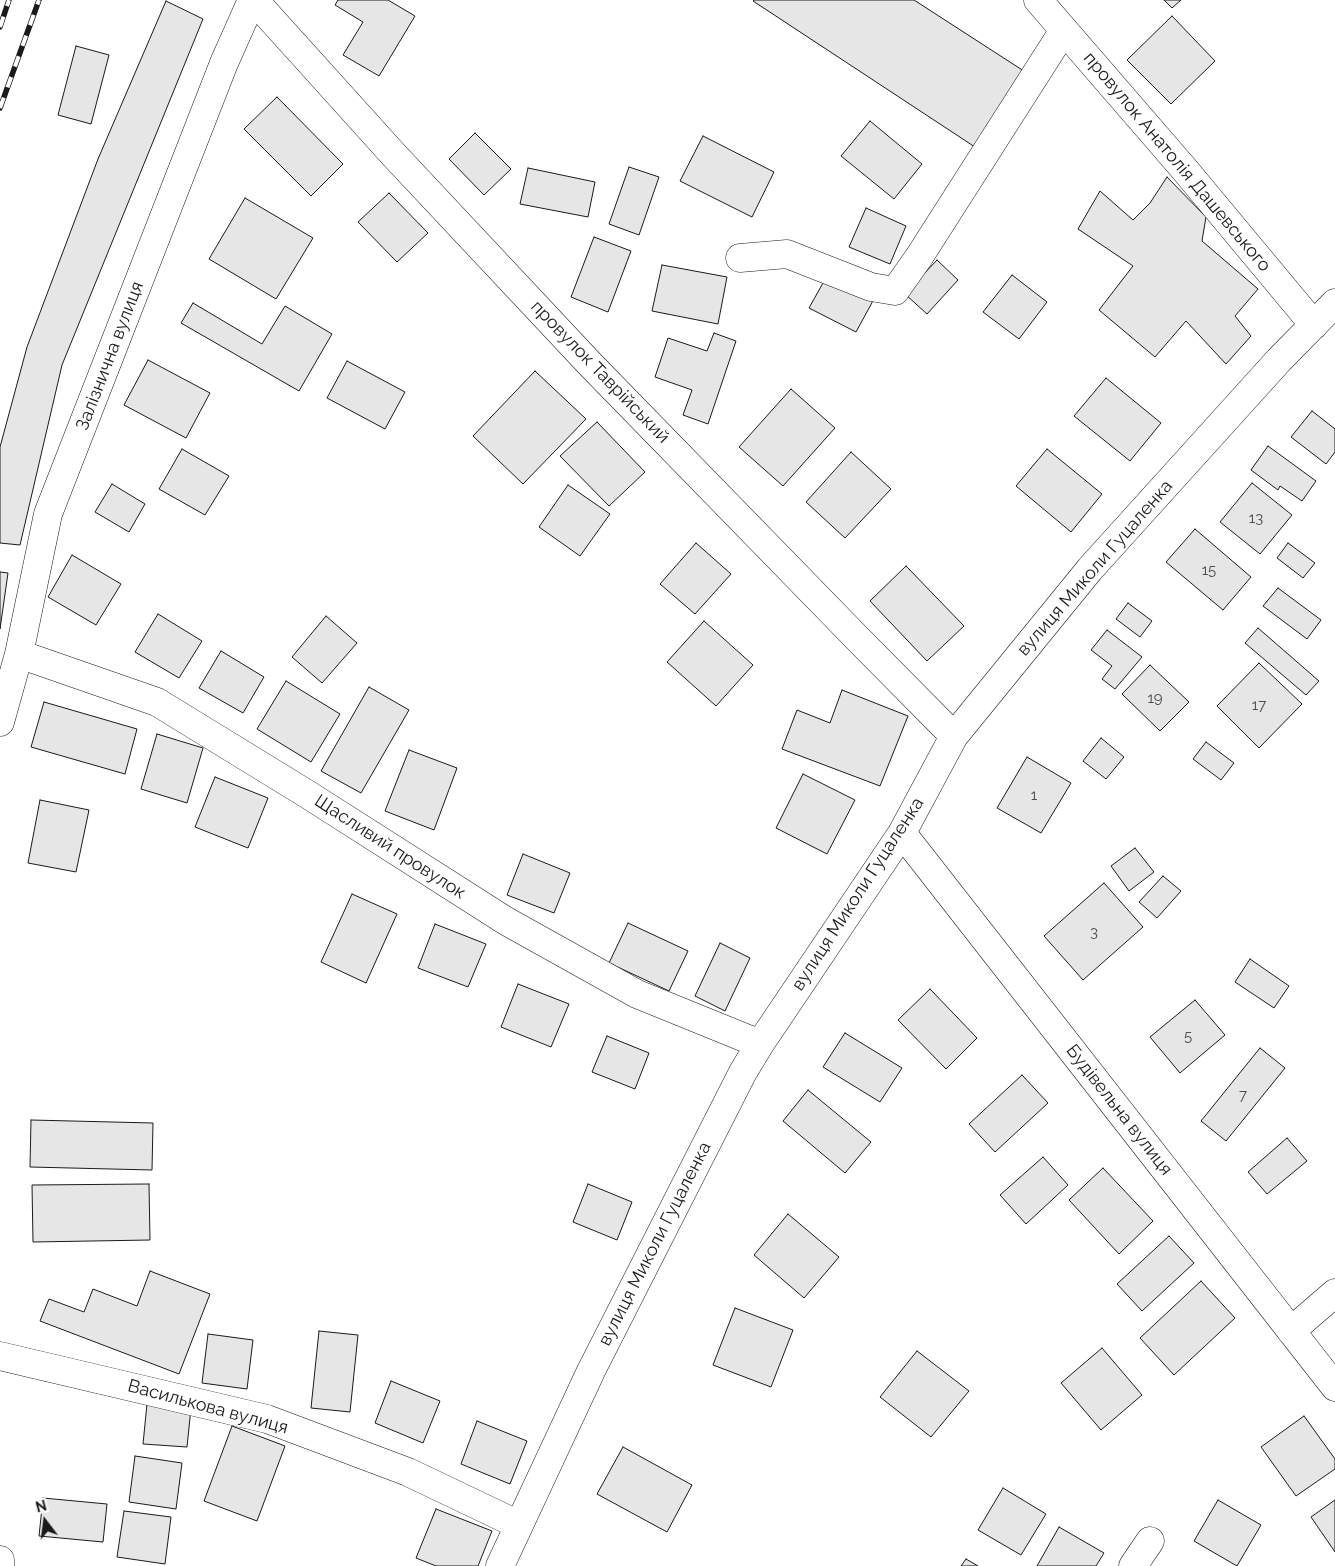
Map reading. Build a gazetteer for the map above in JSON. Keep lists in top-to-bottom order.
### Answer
{
  "streets": {
    "street": [
      "провулок Анатолія Дашевського",
      "Залізнична вулиця",
      "провулок Таврійський",
      "вулиця Миколи Гуцаленка",
      "Щасливий провулок",
      "Будівельна вулиця",
      "Василькова вулиця"
    ]
  },
  "crossings": [
    ["провулок Анатолія Дашевського", "вулиця Миколи Гуцаленка"],
    ["Залізнична вулиця", "провулок Таврійський"],
    ["Залізнична вулиця", "Щасливий провулок"],
    ["провулок Таврійський", "вулиця Миколи Гуцаленка"],
    ["вулиця Миколи Гуцаленка", "Щасливий провулок"],
    ["вулиця Миколи Гуцаленка", "Будівельна вулиця"],
    ["вулиця Миколи Гуцаленка", "Василькова вулиця"]
  ],
  "house_numbers": [
    "13",
    "15",
    "19",
    "17",
    "1",
    "3",
    "5",
    "7"
  ],
  "north": "top"
}
